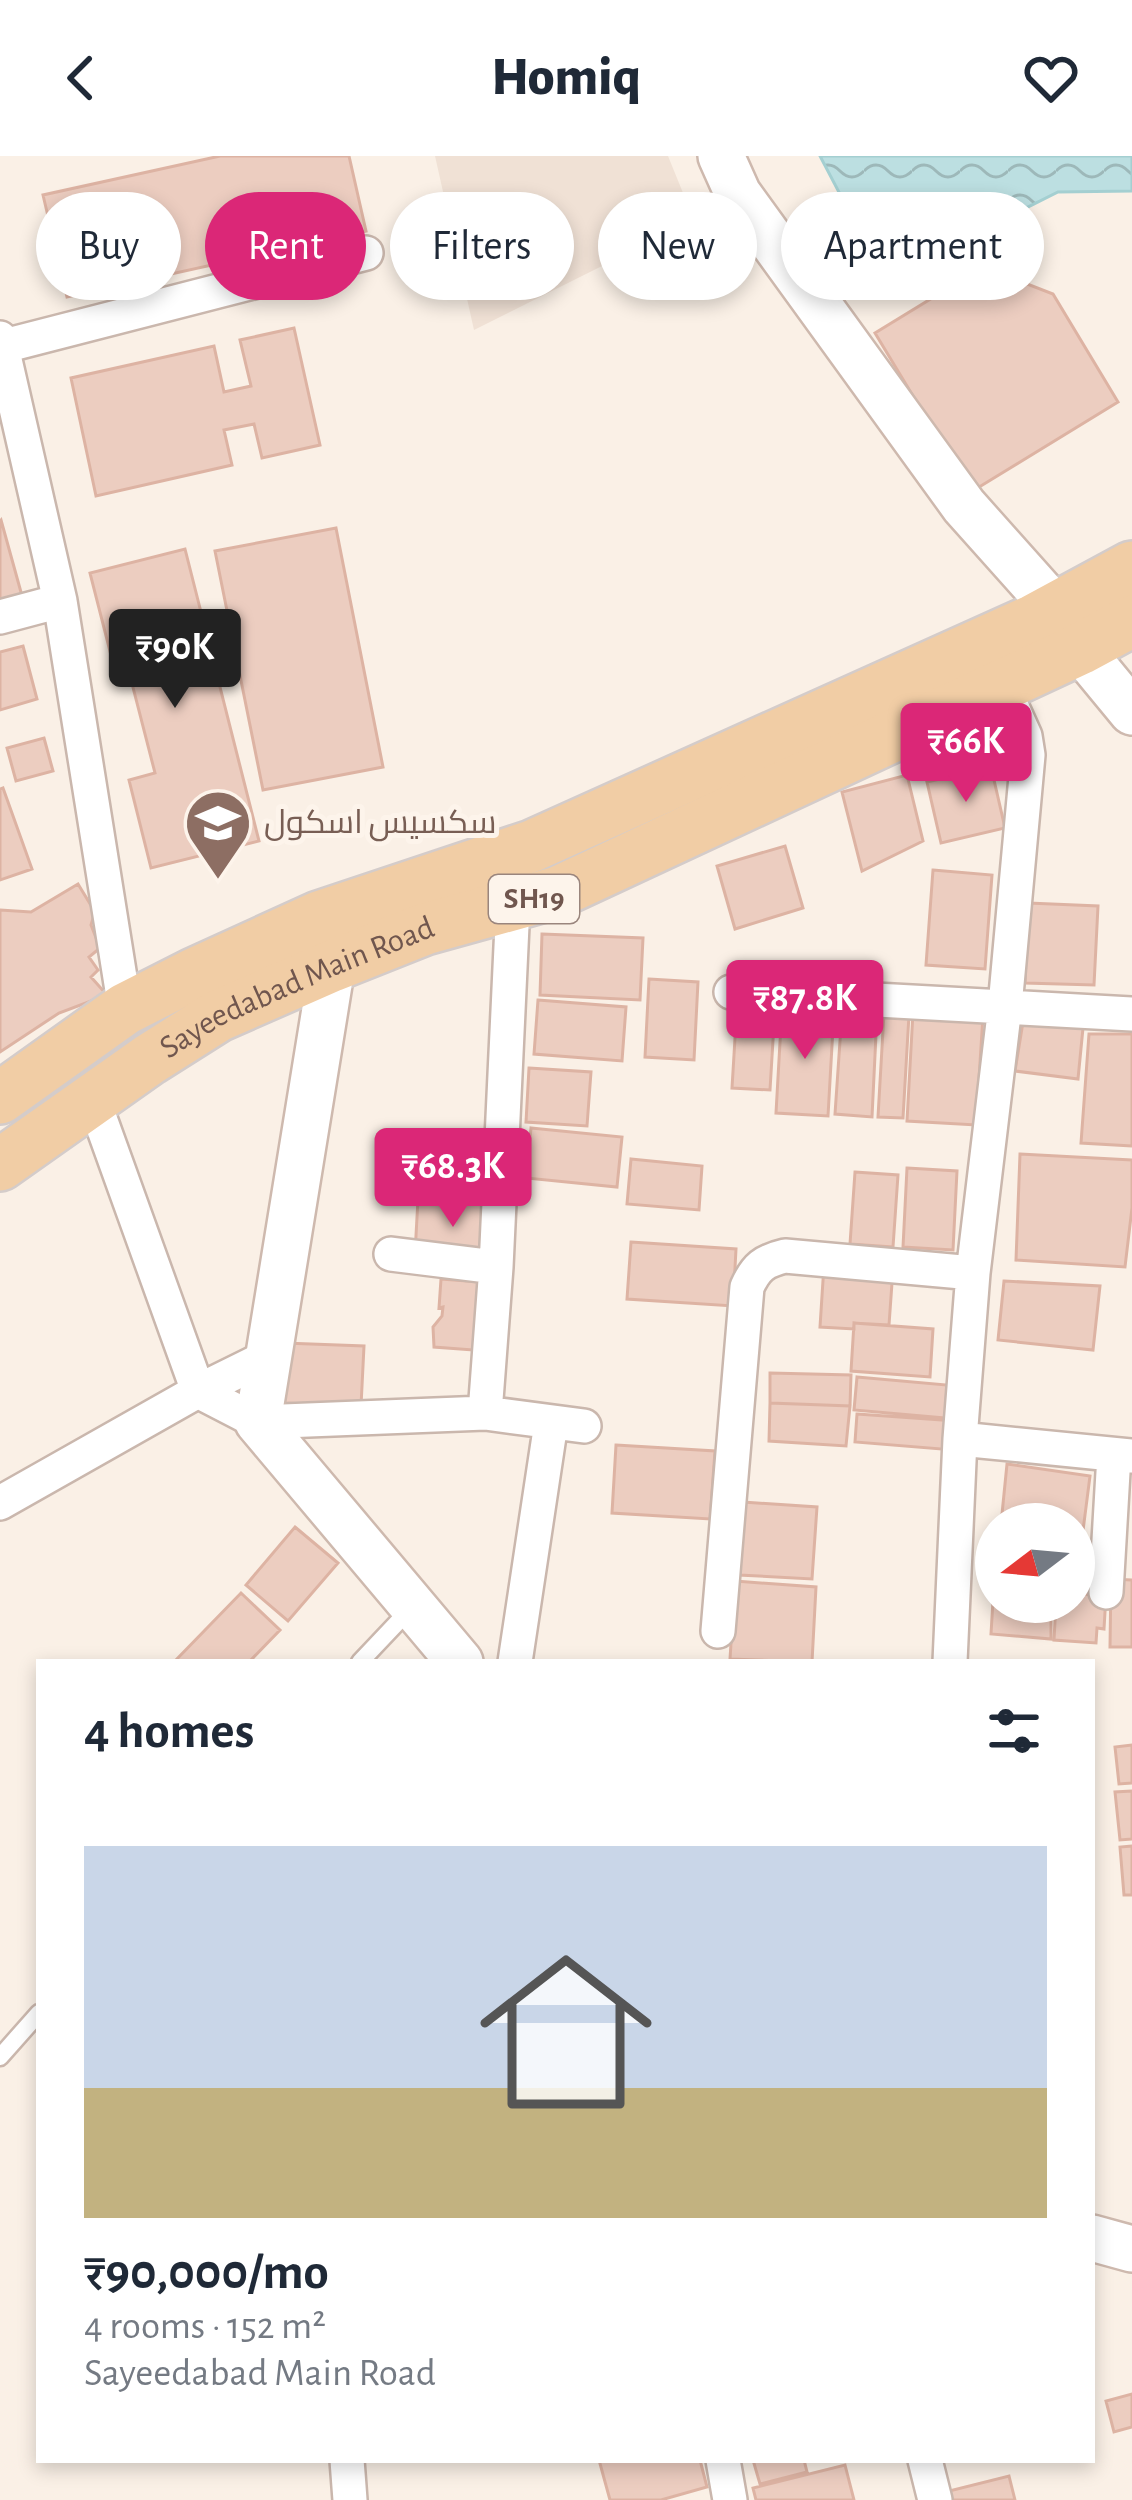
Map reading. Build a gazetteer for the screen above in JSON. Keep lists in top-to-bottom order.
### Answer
{
  "streets": {
    "main road": ["SH19", "Sayeedabad Main Road"]
  },
  "crossings": [
    ["SH19", "Sayeedabad Main Road"]
  ],
  "places": {
    "school or university": ["سکسیس اسکول"]
  },
  "north": "left",
  "page": {
    "header": "Homiq",
    "chip": [
      "Buy",
      "Rent",
      "Filters",
      "New",
      "Apartment"
    ],
    "price": [
      "₹90K",
      "₹66K",
      "₹87.8K",
      "₹68.3K"
    ],
    "heading": "4 homes",
    "list": [
      {
        "name": "₹90,000/mo",
        "note": "4 rooms · 152 m² · Sayeedabad Main Road"
      }
    ]
  }
}
